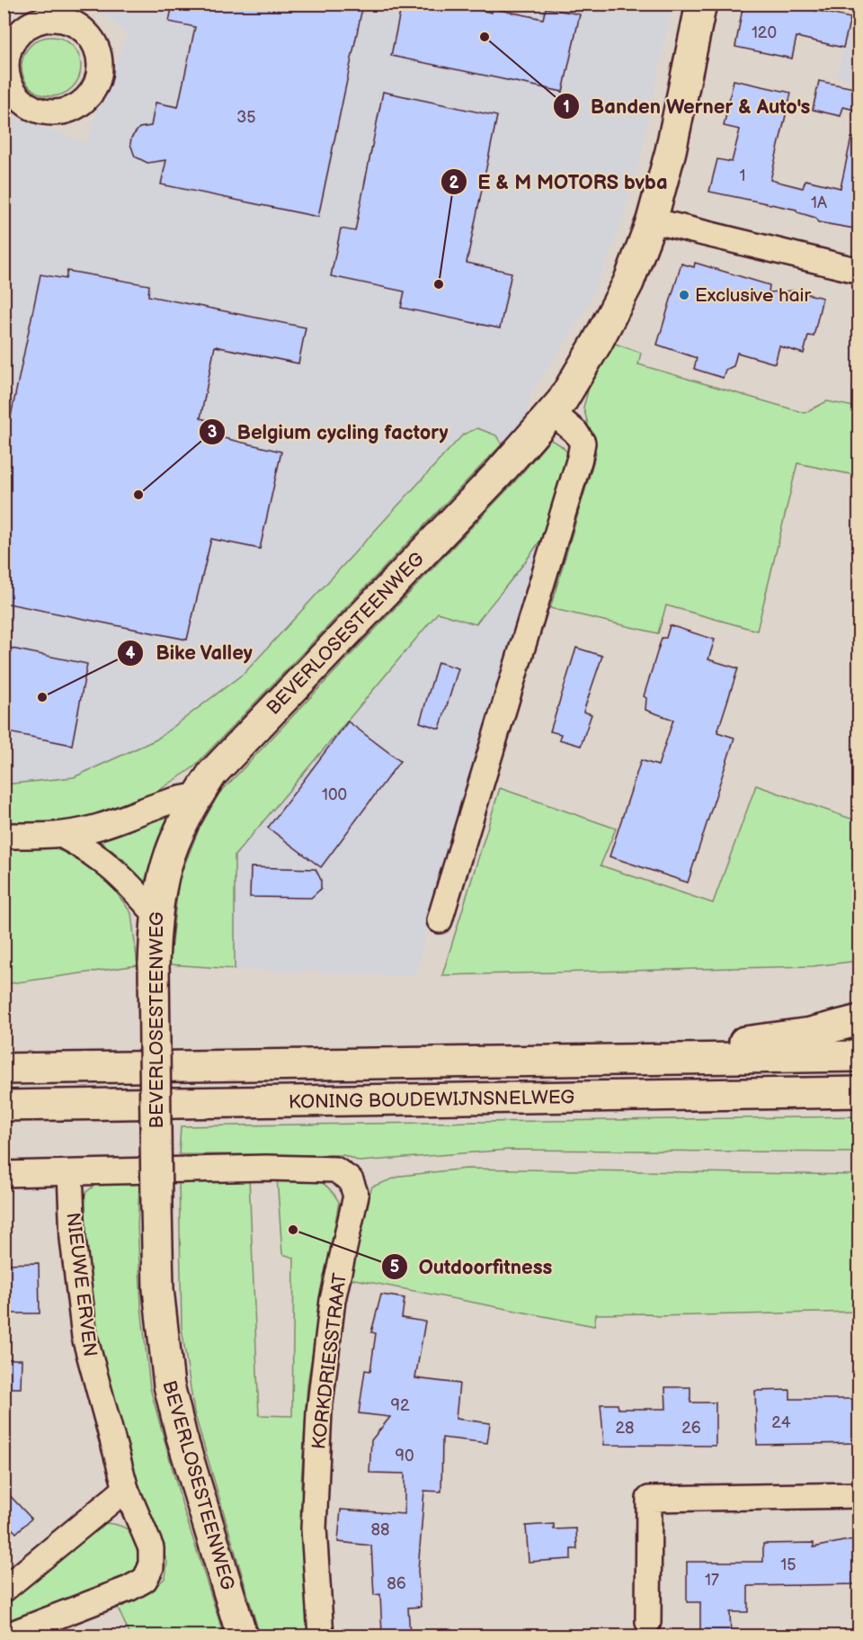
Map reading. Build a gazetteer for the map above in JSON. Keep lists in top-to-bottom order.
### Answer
{
  "streets": {
    "main road": ["BEVERLOSESTEENWEG", "KONING BOUDEWIJNSNELWEG"],
    "street": ["NIEUWE ERVEN", "KORKDRIESSTRAAT"]
  },
  "crossings": [
    ["NIEUWE ERVEN", "KORKDRIESSTRAAT"]
  ],
  "places": [
    "Banden Werner & Auto's",
    "E & M MOTORS bvba",
    "Exclusive hair",
    "Belgium cycling factory",
    "Bike Valley",
    "Outdoorfitness"
  ],
  "house_numbers": [
    "120",
    "35",
    "1",
    "1A",
    "100",
    "92",
    "24",
    "28",
    "26",
    "90",
    "88",
    "15",
    "17",
    "86"
  ]
}
